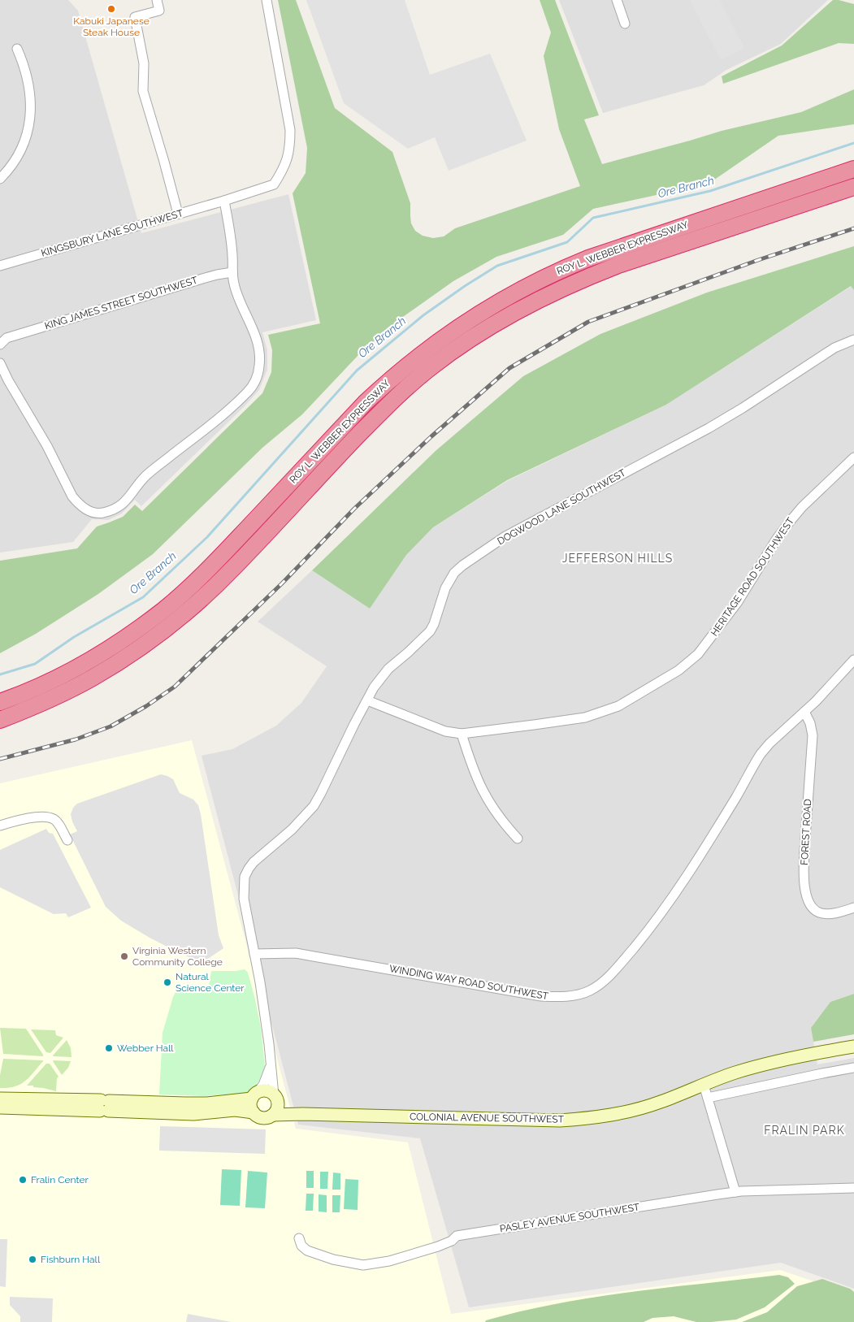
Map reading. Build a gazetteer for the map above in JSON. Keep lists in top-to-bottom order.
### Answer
{
  "streets": {
    "highway": ["ROY L. WEBBER EXPRESSWAY"],
    "main road": ["COLONIAL AVENUE SOUTHWEST"],
    "street": [
      "KINGSBURY LANE SOUTHWEST",
      "KING JAMES STREET SOUTHWEST",
      "DOGWOOD LANE SOUTHWEST",
      "HERITAGE ROAD SOUTHWEST",
      "FOREST ROAD",
      "WINDING WAY ROAD SOUTHWEST",
      "PASLEY AVENUE SOUTHWEST"
    ]
  },
  "crossings": [
    ["DOGWOOD LANE SOUTHWEST", "HERITAGE ROAD SOUTHWEST"],
    ["DOGWOOD LANE SOUTHWEST", "WINDING WAY ROAD SOUTHWEST"],
    ["FOREST ROAD", "WINDING WAY ROAD SOUTHWEST"]
  ],
  "districts": ["JEFFERSON HILLS", "FRALIN PARK"],
  "water": ["Ore Branch"],
  "places": [
    "Kabuki Japanese Steak House",
    "Virginia Western Community College",
    "Natural Science Center",
    "Webber Hall",
    "Fralin Center",
    "Fishburn Hall"
  ]
}
